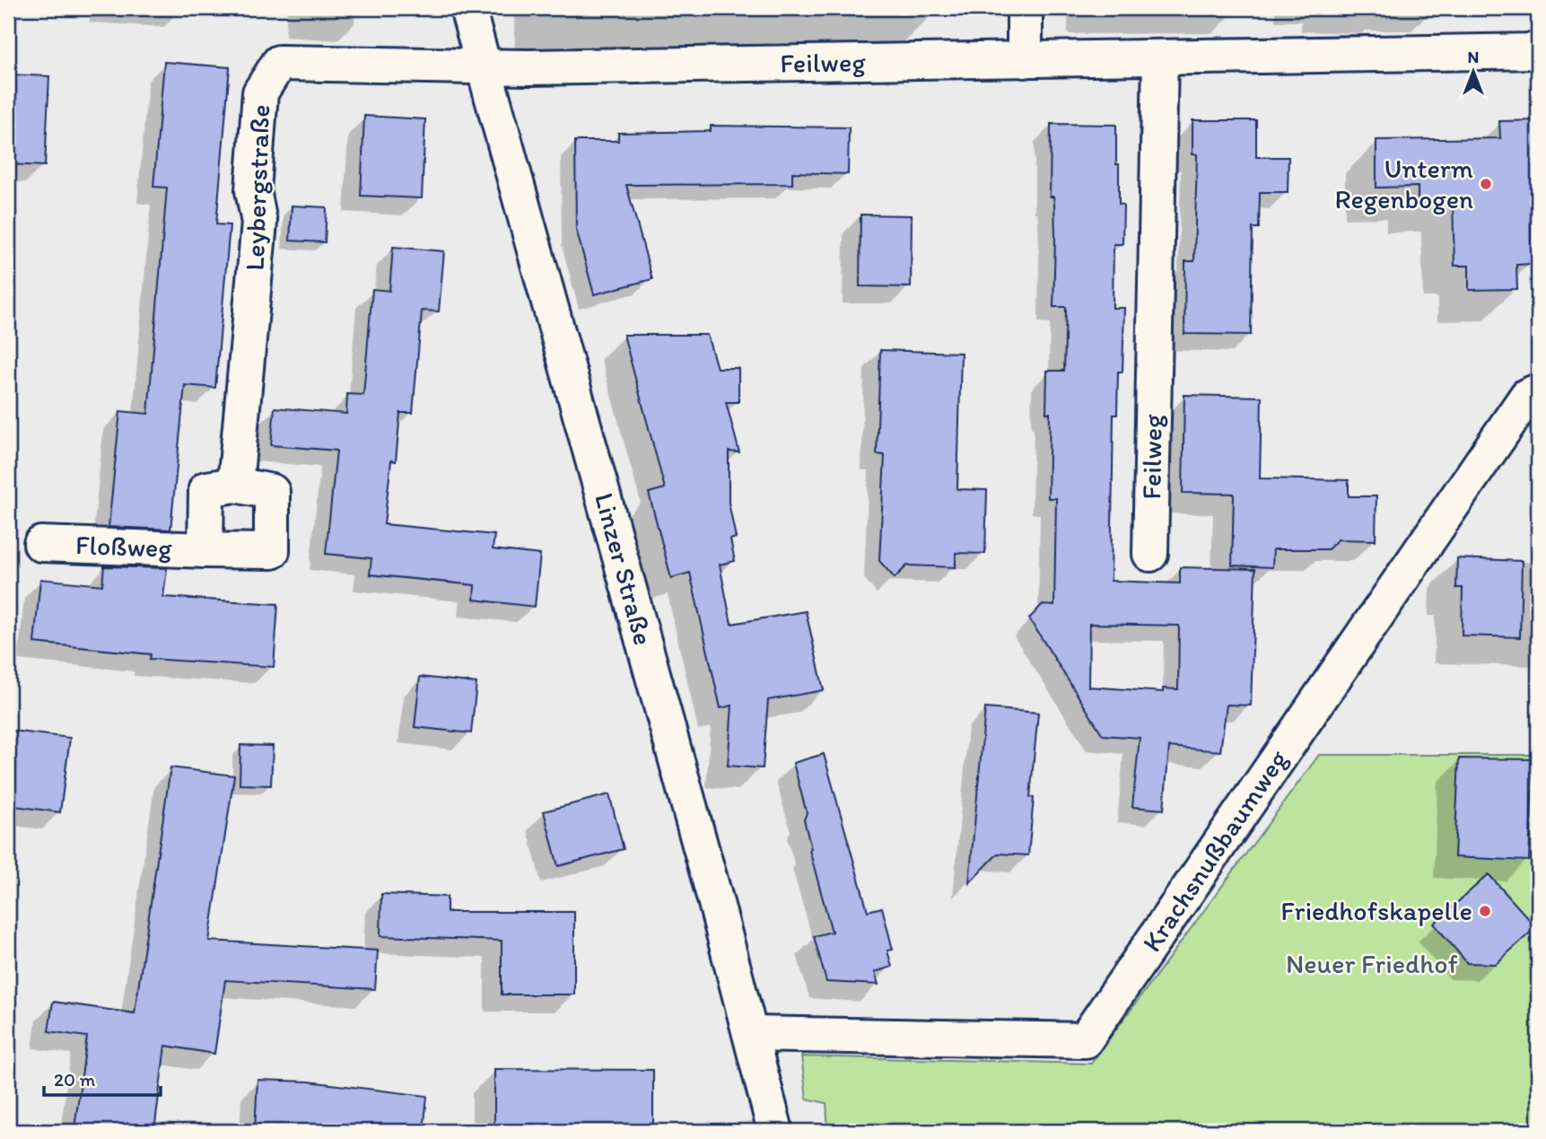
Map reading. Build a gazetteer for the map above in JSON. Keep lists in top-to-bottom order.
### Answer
{
  "streets": {
    "street": [
      "Feilweg",
      "Leybergstraße",
      "Floßweg",
      "Linzer Straße",
      "Krachsnußbaumweg"
    ]
  },
  "crossings": [
    ["Feilweg", "Leybergstraße"],
    ["Feilweg", "Linzer Straße"],
    ["Leybergstraße", "Linzer Straße"],
    ["Linzer Straße", "Krachsnußbaumweg"]
  ],
  "parks": ["Neuer Friedhof"],
  "places": ["Unterm Regenbogen", "Friedhofskapelle"],
  "scale_bar": "20 m",
  "north": "top"
}
